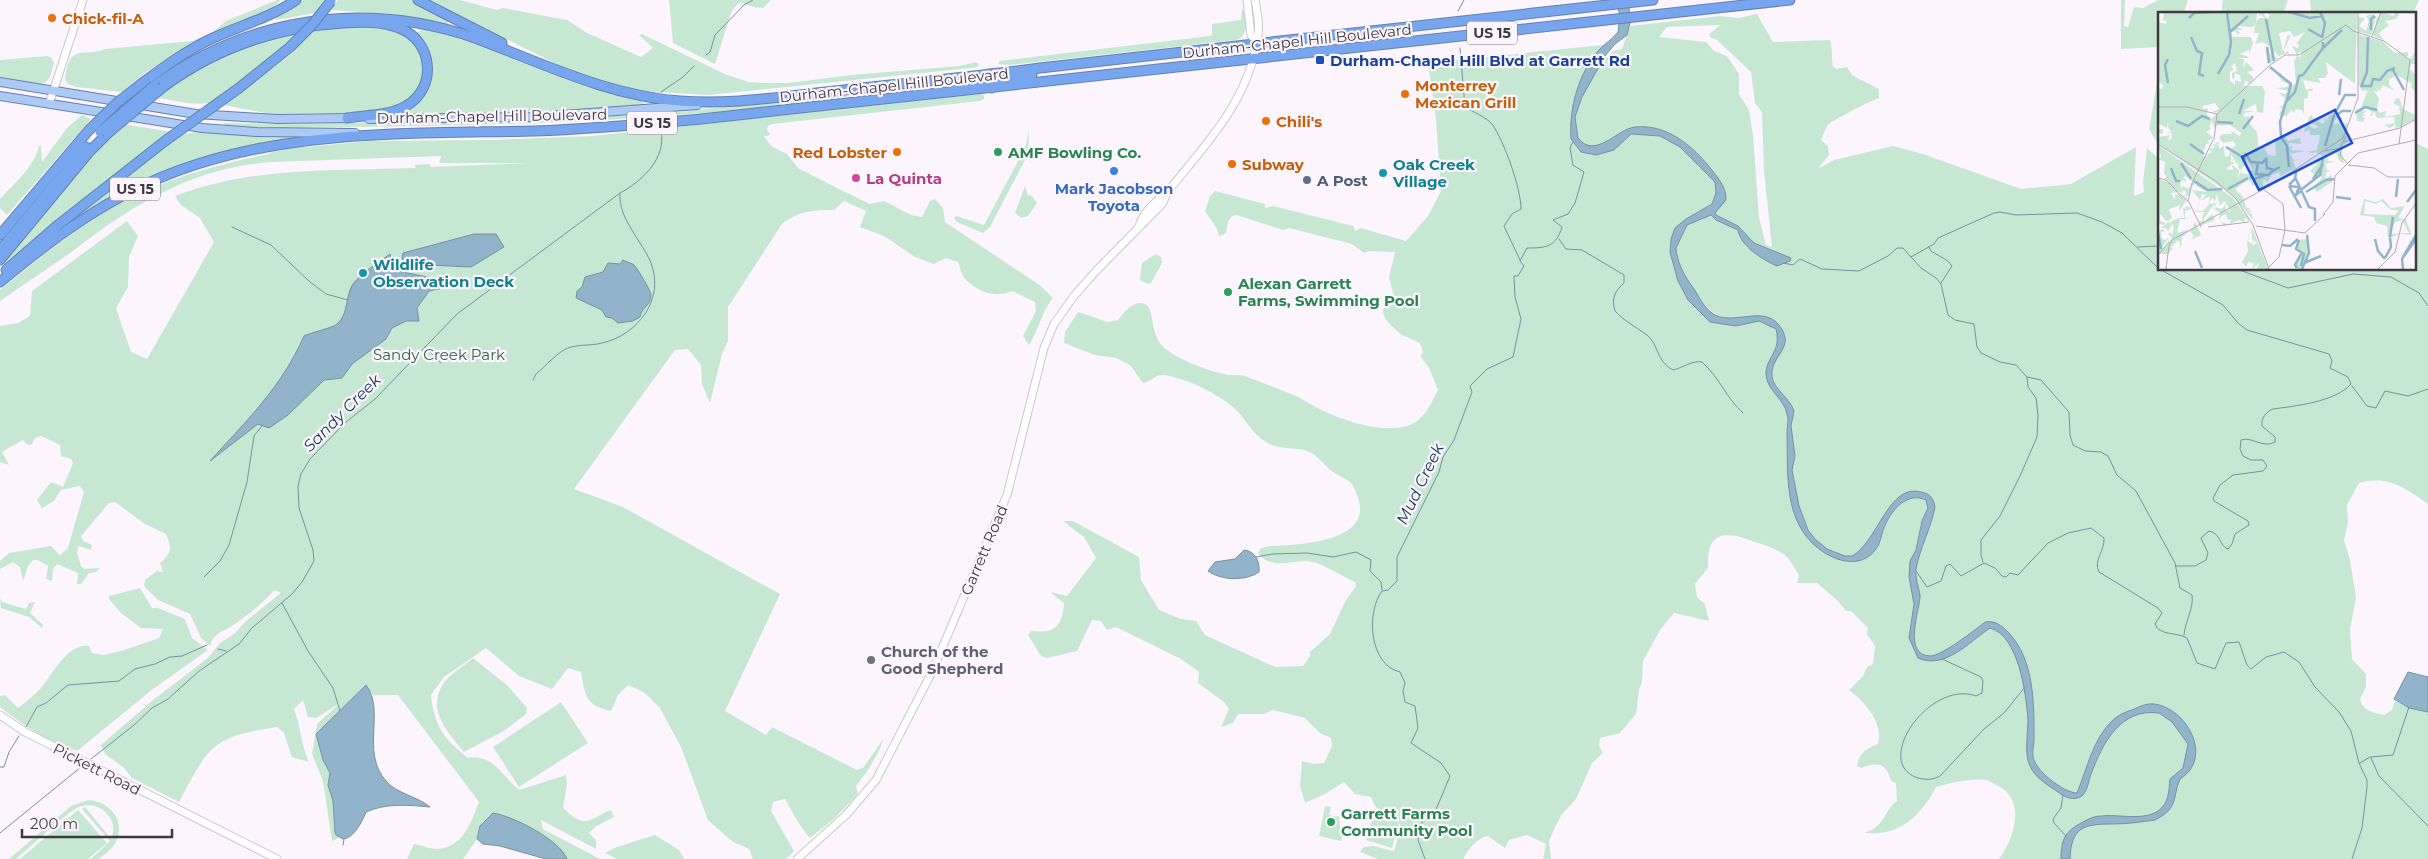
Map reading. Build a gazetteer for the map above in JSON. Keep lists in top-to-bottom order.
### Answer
{
  "streets": {
    "highway": ["US 15", "Durham-Chapel Hill Boulevard"],
    "street": ["Garrett Road", "Pickett Road"]
  },
  "crossings": [
    ["US 15", "Durham-Chapel Hill Boulevard"],
    ["Durham-Chapel Hill Boulevard", "Garrett Road"]
  ],
  "water": ["Sandy Creek", "Mud Creek"],
  "parks": ["Sandy Creek Park"],
  "places": {
    "other": [
      "Chick-fil-A",
      "Monterrey Mexican Grill",
      "Chili's",
      "Red Lobster",
      "AMF Bowling Co.",
      "Subway",
      "Mark Jacobson Toyota",
      "Oak Creek Village",
      "La Quinta",
      "A Post",
      "Wildlife Observation Deck",
      "Alexan Garrett Farms, Swimming Pool",
      "Church of the Good Shepherd",
      "Garrett Farms Community Pool"
    ],
    "transit": ["Durham-Chapel Hill Blvd at Garrett Rd"]
  },
  "scale_bar": "200 m"
}
